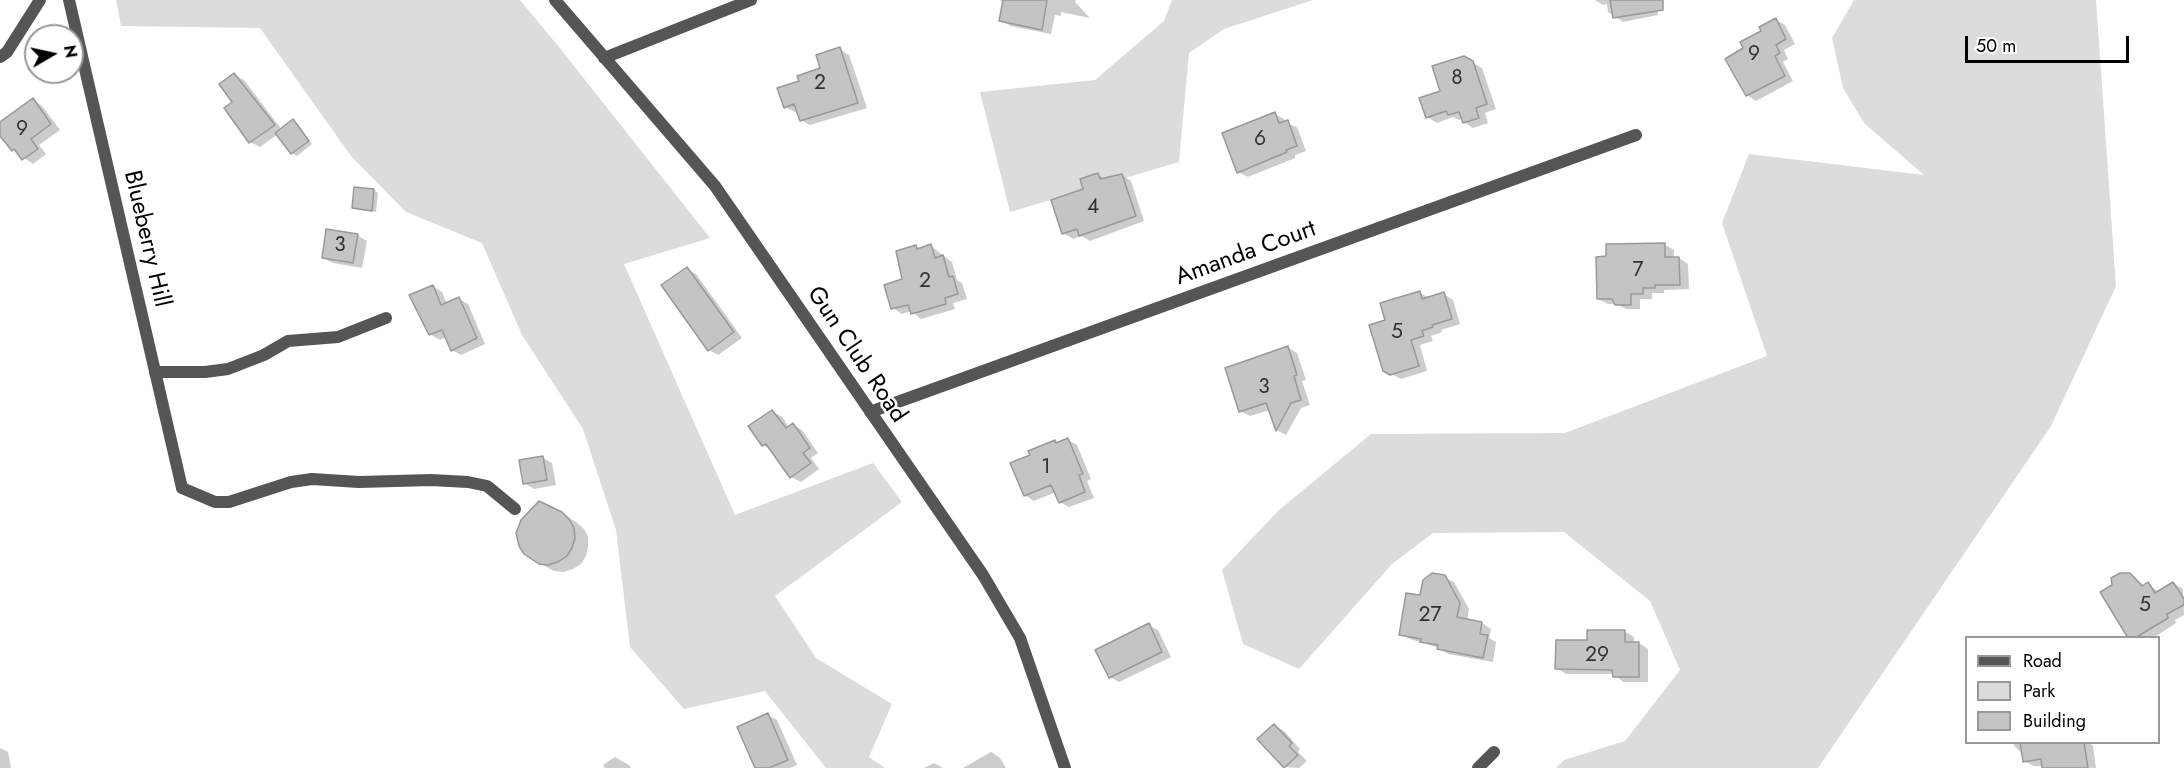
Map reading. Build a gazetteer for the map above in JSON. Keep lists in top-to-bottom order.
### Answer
{
  "streets": {
    "street": ["Blueberry Hill", "Amanda Court", "Gun Club Road"]
  },
  "crossings": [
    ["Amanda Court", "Gun Club Road"]
  ],
  "house_numbers": [
    "9",
    "8",
    "2",
    "9",
    "6",
    "4",
    "3",
    "7",
    "2",
    "5",
    "3",
    "1",
    "5",
    "27",
    "29"
  ],
  "legend": ["Road", "Park", "Building"],
  "scale_bar": "50 m",
  "north": "right"
}
